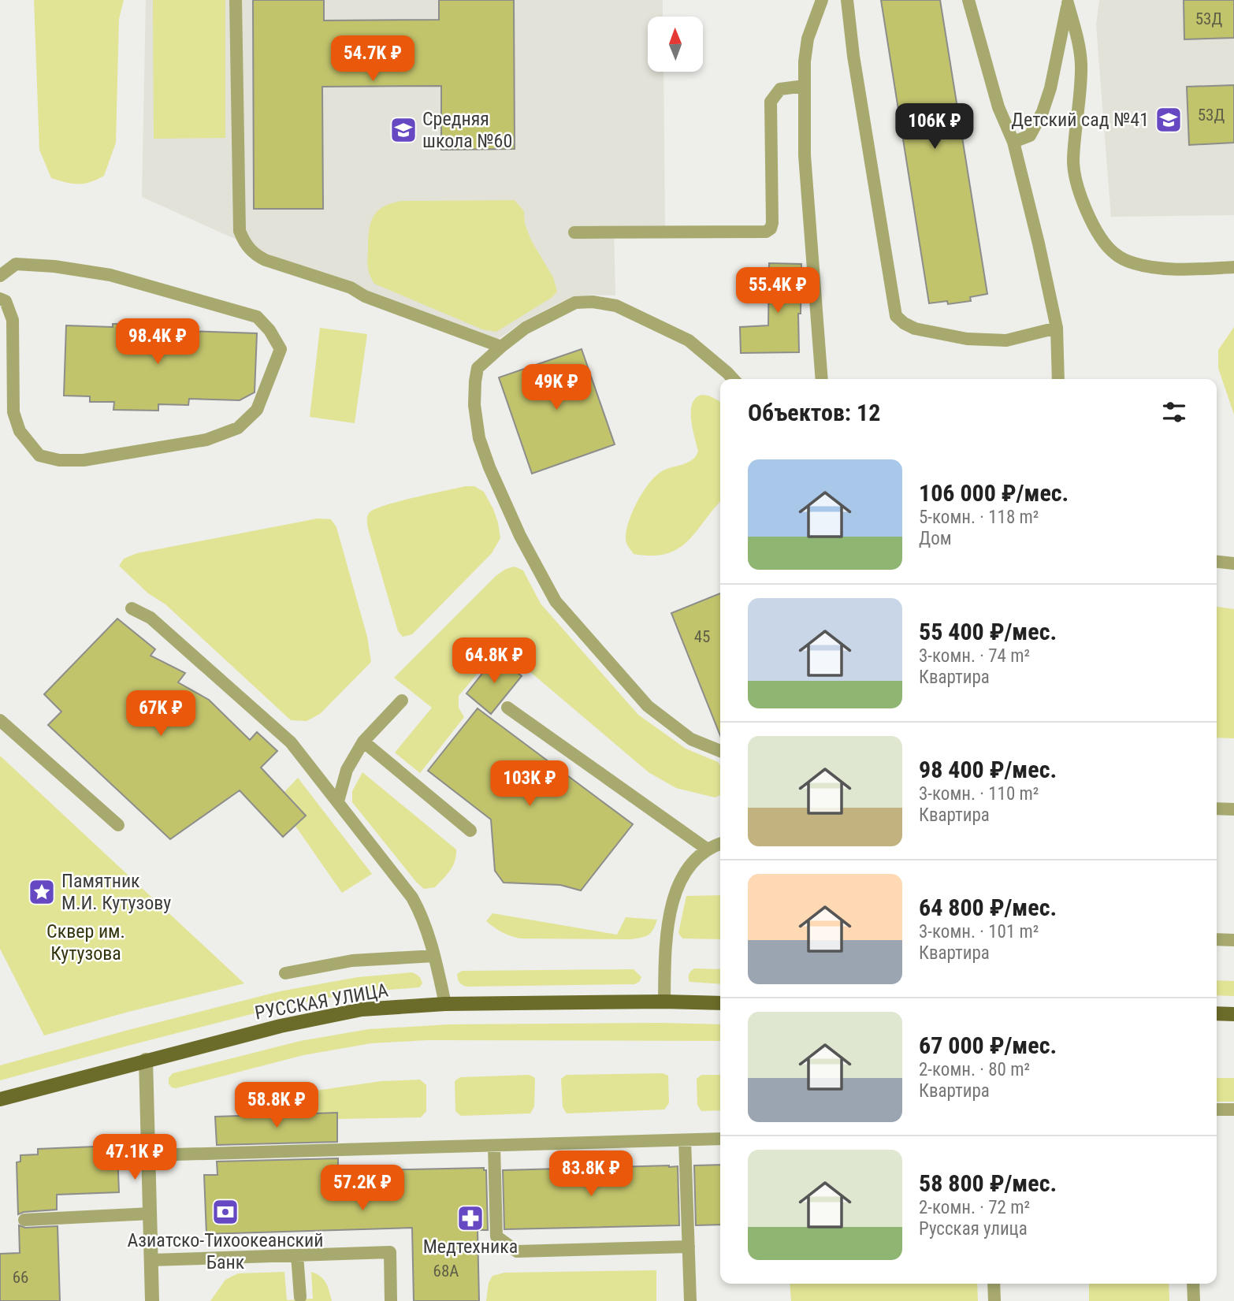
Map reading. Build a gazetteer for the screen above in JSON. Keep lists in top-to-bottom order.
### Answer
{
  "streets": {
    "main road": ["РУССКАЯ УЛИЦА"]
  },
  "parks": ["Cквер им. Кутузова"],
  "places": {
    "school or university": ["Детский сад №41", "Средняя школа №60"],
    "place": ["Памятник М.И. Кутузову"],
    "bank": ["Азиатско-Тихоокеанский Банк"],
    "pharmacy": ["Медтехника"]
  },
  "house_numbers": [
    "53Д",
    "53Д",
    "45",
    "68А",
    "66"
  ],
  "north": "top",
  "page": {
    "price": [
      "54.7K ₽",
      "106K ₽",
      "55.4K ₽",
      "98.4K ₽",
      "49K ₽",
      "64.8K ₽",
      "67K ₽",
      "103K ₽",
      "58.8K ₽",
      "47.1K ₽",
      "83.8K ₽",
      "57.2K ₽"
    ],
    "heading": "Объектов: 12",
    "list": [
      {
        "name": "106 000 ₽/мес.",
        "note": "5-комн. · 118 m² · Дом"
      },
      {
        "name": "55 400 ₽/мес.",
        "note": "3-комн. · 74 m² · Квартира"
      },
      {
        "name": "98 400 ₽/мес.",
        "note": "3-комн. · 110 m² · Квартира"
      },
      {
        "name": "64 800 ₽/мес.",
        "note": "3-комн. · 101 m² · Квартира"
      },
      {
        "name": "67 000 ₽/мес.",
        "note": "2-комн. · 80 m² · Квартира"
      },
      {
        "name": "58 800 ₽/мес.",
        "note": "2-комн. · 72 m² · Русская улица"
      }
    ]
  }
}
